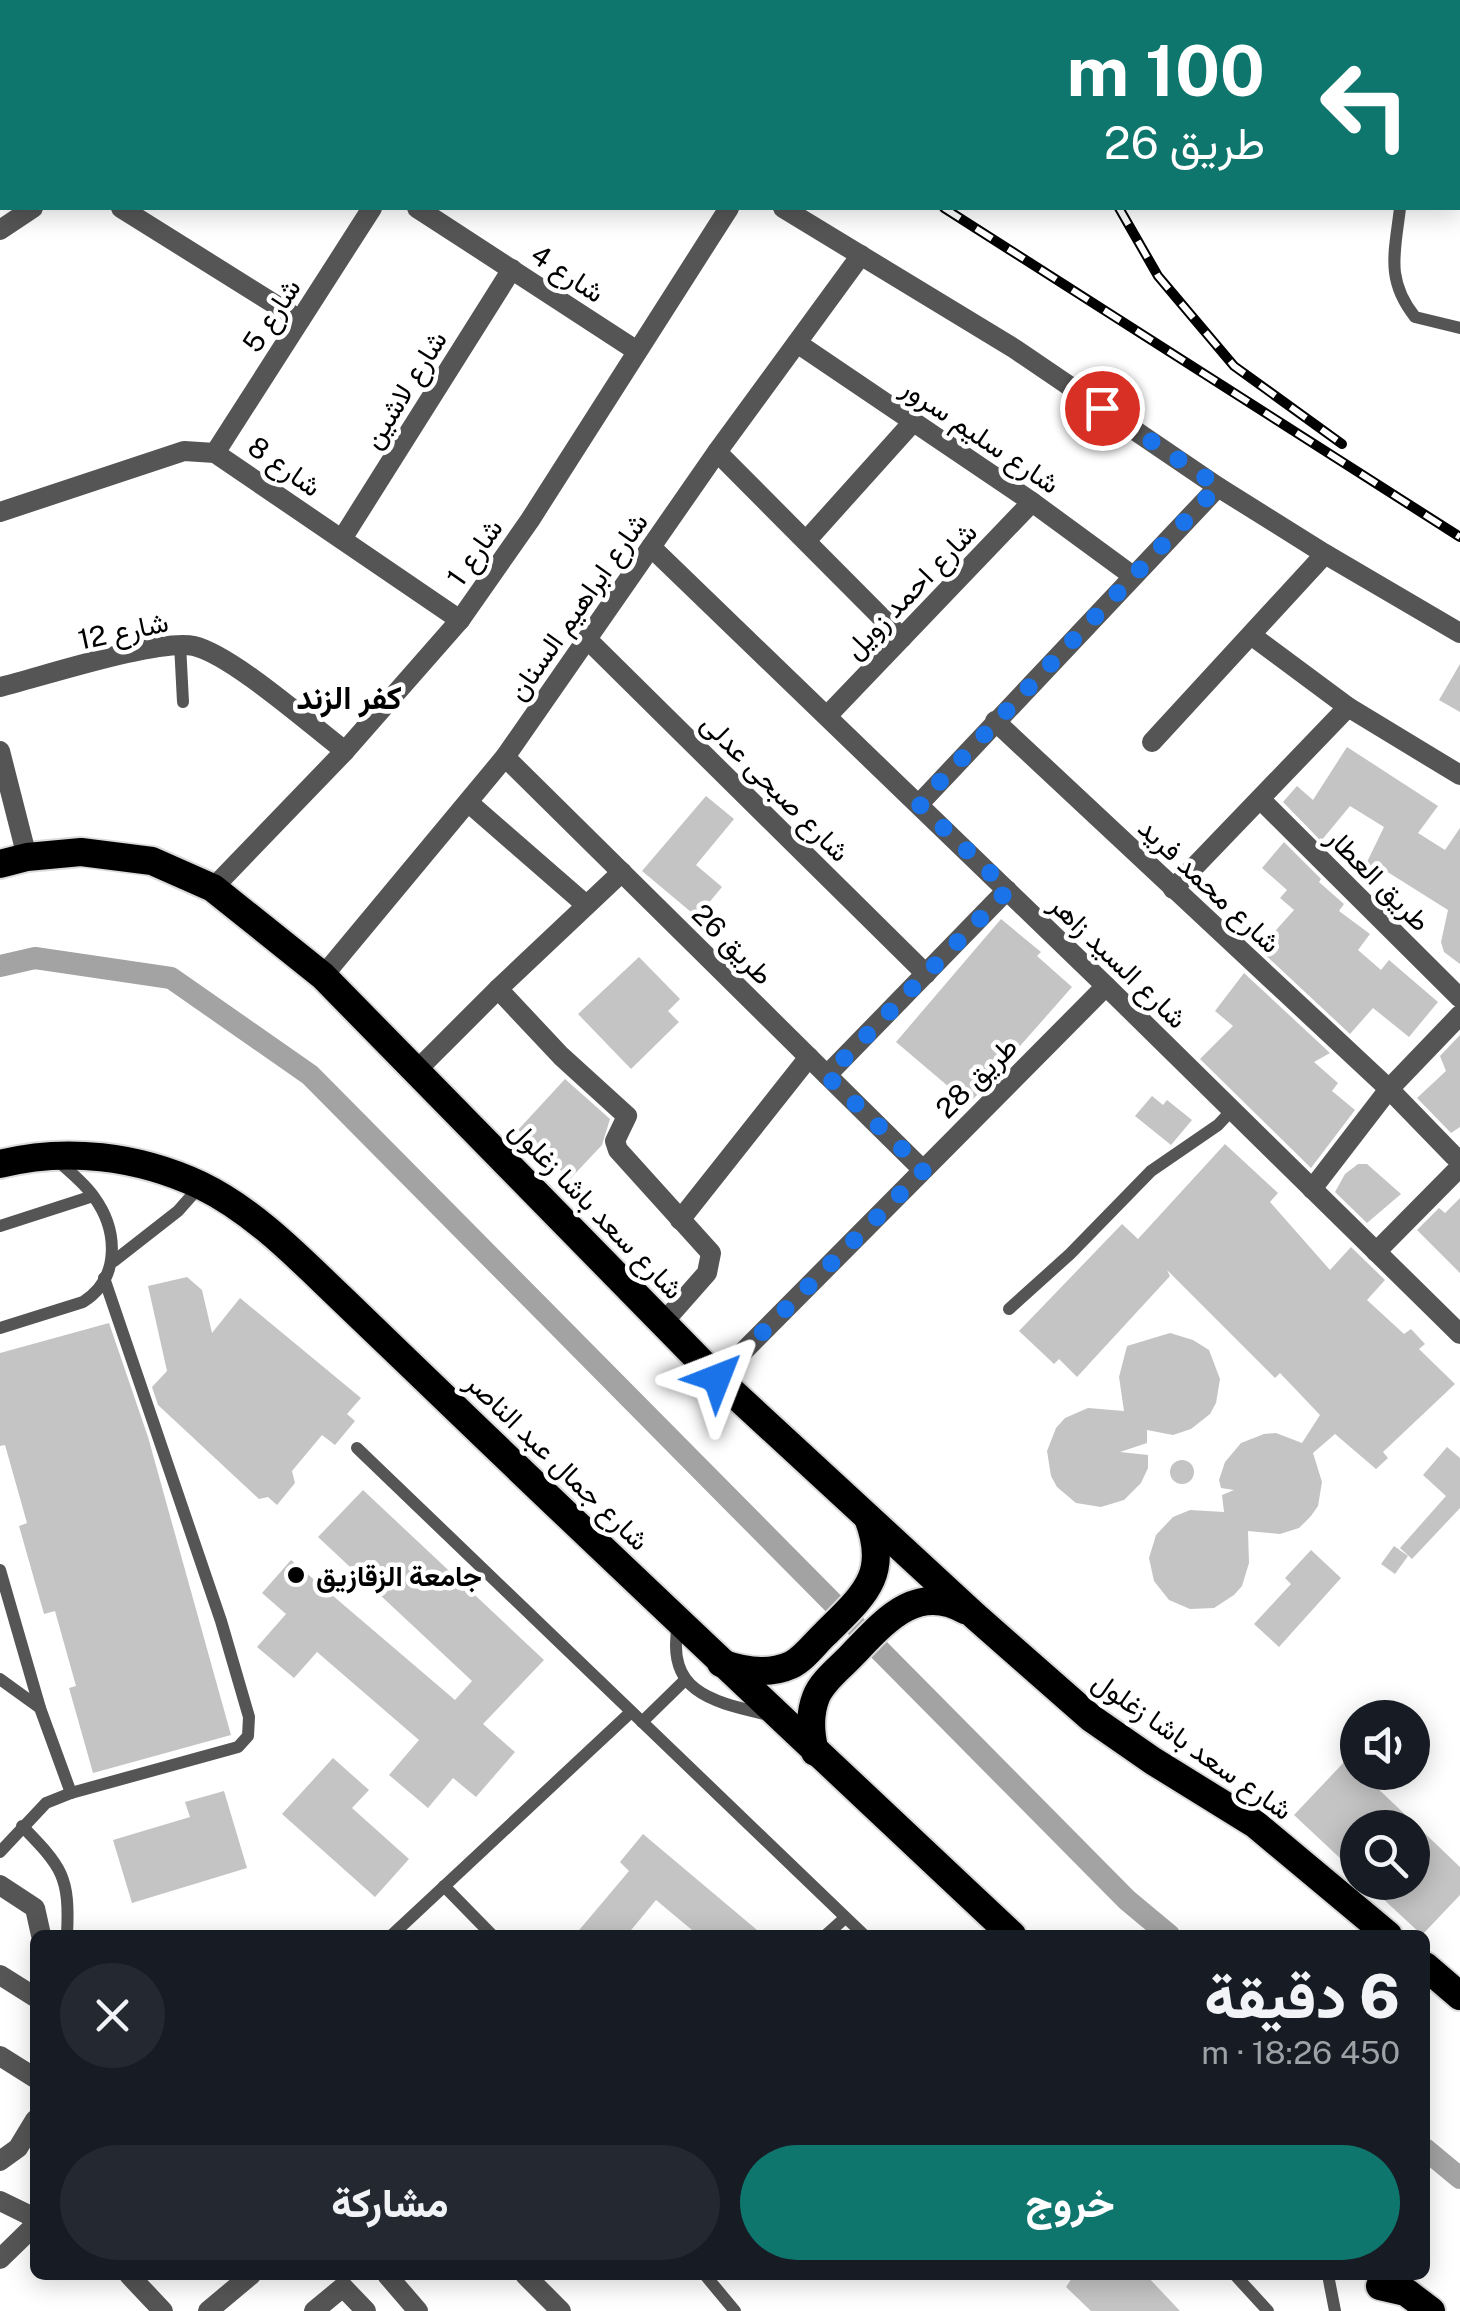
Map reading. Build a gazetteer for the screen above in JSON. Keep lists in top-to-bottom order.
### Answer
{
  "streets": {
    "highway": ["شارع سعد باشا زغلول", "شارع جمال عبد الناصر"],
    "street": [
      "شارع 4",
      "شارع 5",
      "شارع لاشين",
      "شارع سليم سرور",
      "شارع 8",
      "شارع 1",
      "شارع احمد زويل",
      "شارع ابراهيم السنان",
      "شارع 12",
      "شارع صبحى عدلى",
      "طريق العطار",
      "شارع محمد فريد",
      "طريق 26",
      "شارع السيد زاهر",
      "طريق 28"
    ]
  },
  "crossings": [
    ["شارع 4", "شارع لاشين"],
    ["شارع 4", "شارع 1"],
    ["شارع 5", "شارع 8"],
    ["شارع لاشين", "شارع 8"],
    ["شارع سليم سرور", "شارع احمد زويل"],
    ["شارع سليم سرور", "شارع ابراهيم السنان"],
    ["شارع 8", "شارع 1"],
    ["شارع 1", "شارع 12"],
    ["شارع 1", "شارع سعد باشا زغلول"],
    ["شارع احمد زويل", "شارع السيد زاهر"],
    ["شارع ابراهيم السنان", "شارع صبحى عدلى"],
    ["شارع ابراهيم السنان", "طريق 26"],
    ["شارع ابراهيم السنان", "شارع السيد زاهر"],
    ["شارع ابراهيم السنان", "شارع سعد باشا زغلول"],
    ["طريق 26", "طريق 28"],
    ["شارع السيد زاهر", "طريق 28"],
    ["طريق 28", "شارع سعد باشا زغلول"]
  ],
  "districts": ["كفر الزند"],
  "places": ["جامعة الزقازيق"],
  "page": {
    "turn": ["100 m", "طريق 26"],
    "heading": ["6 دقيقة", "450 m · 18:26"],
    "buttons": ["خروج", "مشاركة"]
  }
}
